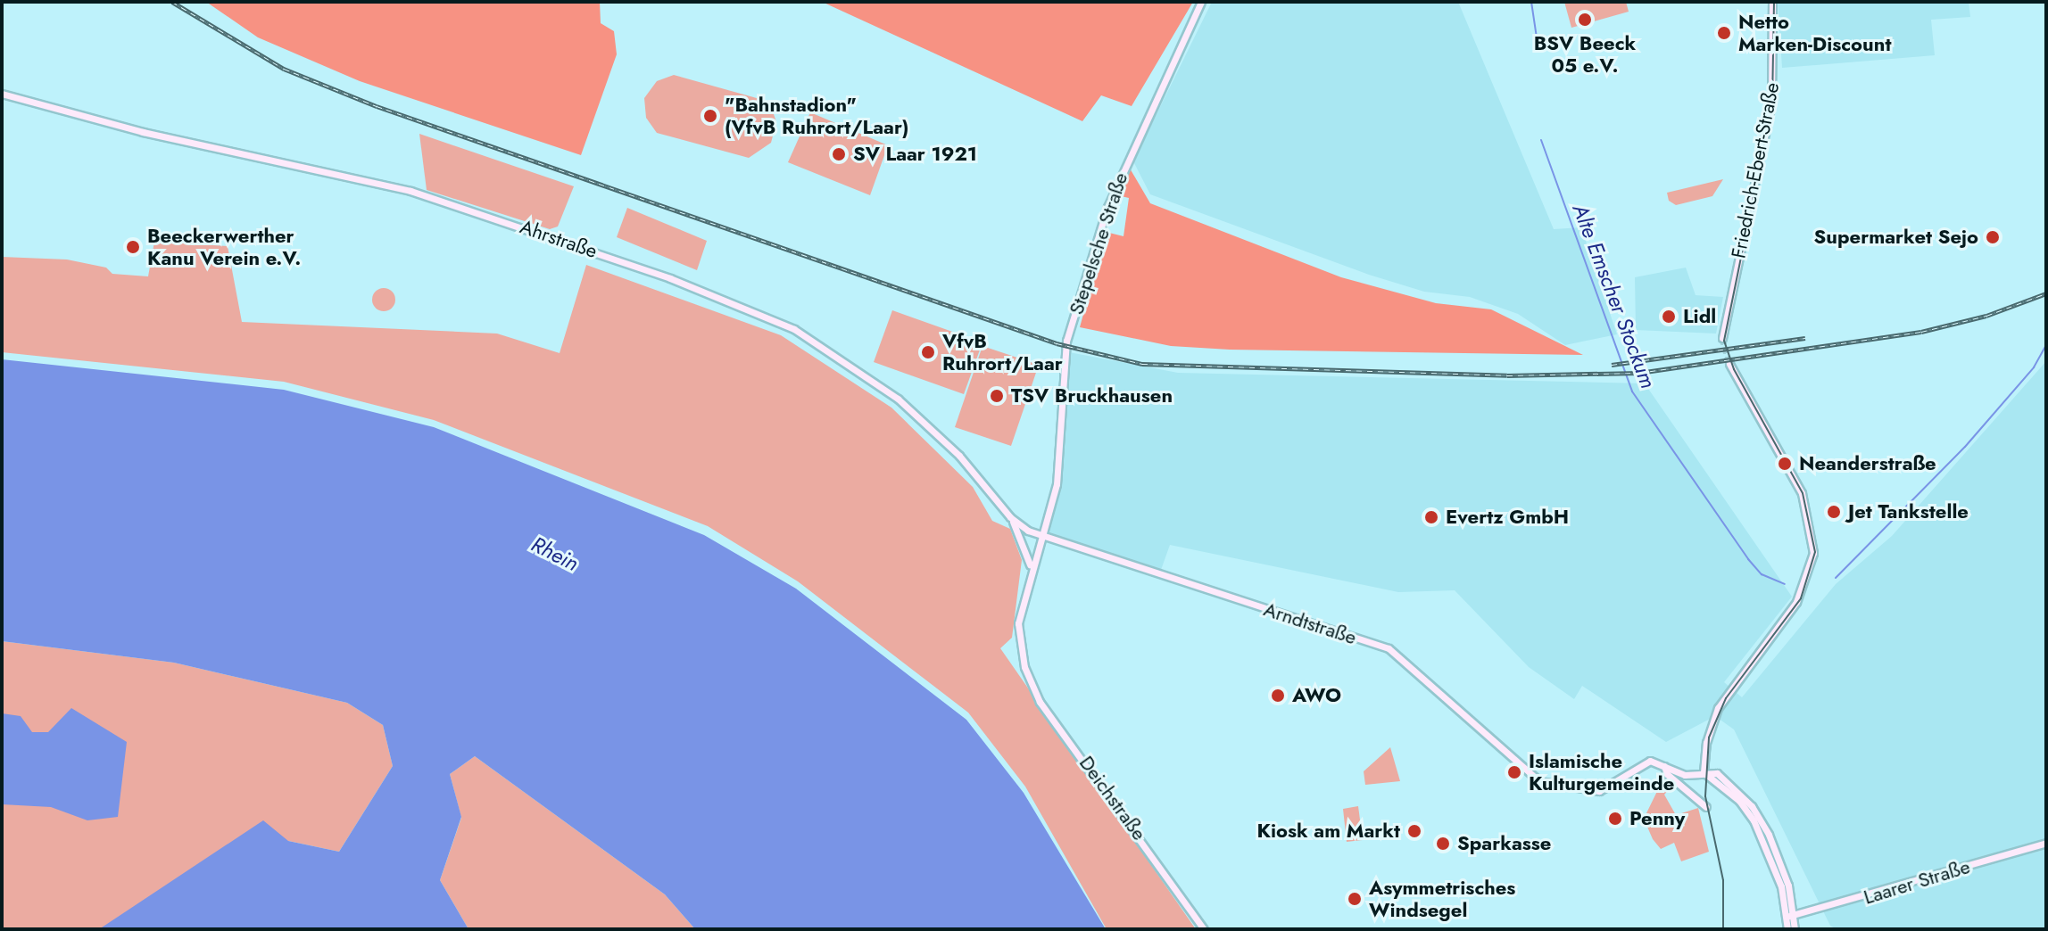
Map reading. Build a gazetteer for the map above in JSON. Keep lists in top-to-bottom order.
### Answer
{
  "streets": {
    "street": [
      "Friedrich-Ebert-Straße",
      "Ahrstraße",
      "Stepelsche Straße",
      "Arndtstraße",
      "Deichstraße",
      "Laarer Straße"
    ]
  },
  "crossings": [
    ["Ahrstraße", "Stepelsche Straße"],
    ["Ahrstraße", "Arndtstraße"],
    ["Stepelsche Straße", "Arndtstraße"],
    ["Stepelsche Straße", "Deichstraße"]
  ],
  "water": ["Alte Emscher Stockum", "Rhein"],
  "places": [
    "BSV Beeck 05 e.V.",
    "Netto Marken-Discount",
    "\"Bahnstadion\" (VfvB Ruhrort/Laar)",
    "SV Laar 1921",
    "Supermarket Sejo",
    "Beeckerwerther Kanu Verein e.V.",
    "Lidl",
    "VfvB Ruhrort/Laar",
    "TSV Bruckhausen",
    "Neanderstraße",
    "Jet Tankstelle",
    "Evertz GmbH",
    "AWO",
    "Islamische Kulturgemeinde",
    "Penny",
    "Kiosk am Markt",
    "Sparkasse",
    "Asymmetrisches Windsegel"
  ]
}
